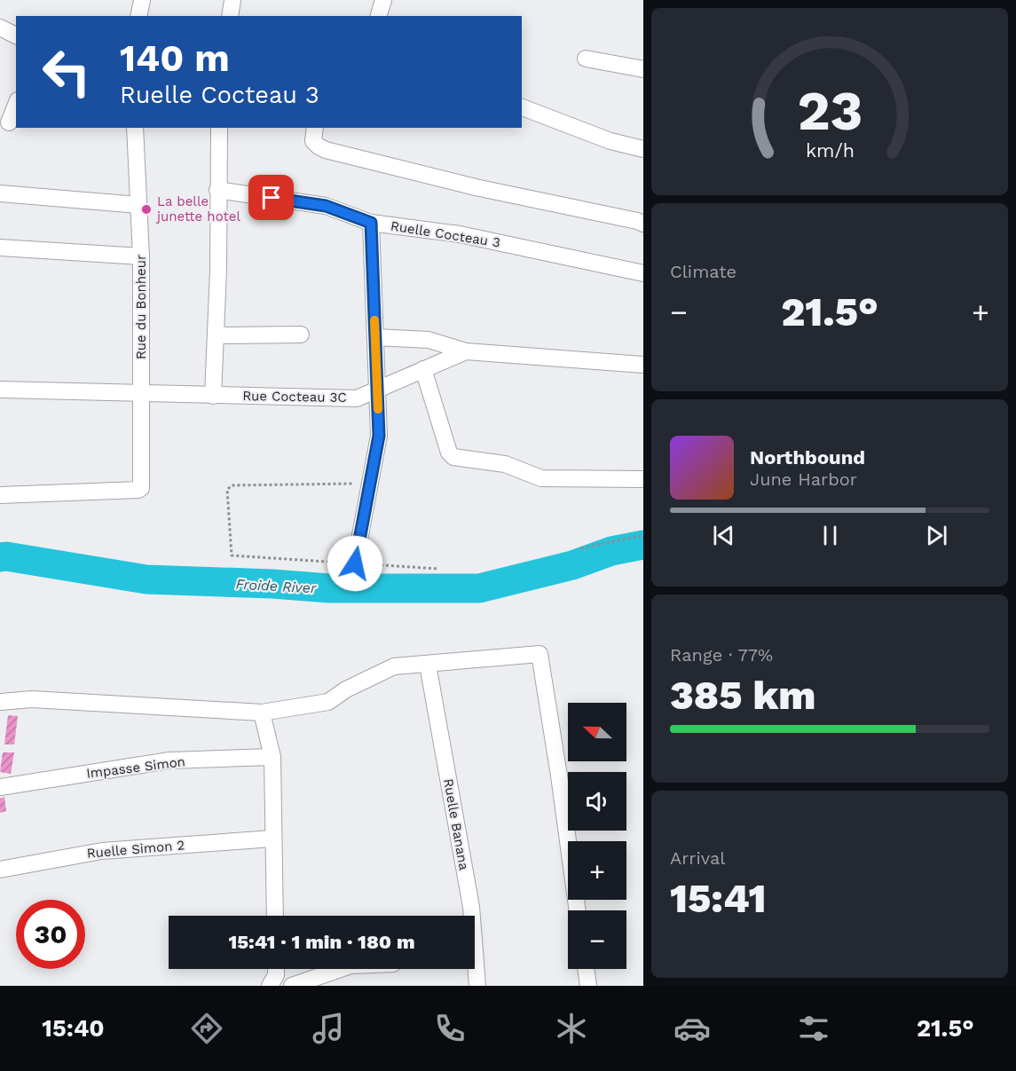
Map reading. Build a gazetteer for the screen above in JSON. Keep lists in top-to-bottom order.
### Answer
{
  "streets": {
    "street": [
      "Ruelle Cocteau 3",
      "Rue du Bonheur",
      "Rue Cocteau 3C",
      "Impasse Simon",
      "Ruelle Banana",
      "Ruelle Simon 2"
    ]
  },
  "crossings": [
    ["Rue du Bonheur", "Rue Cocteau 3C"]
  ],
  "water": ["Froide River"],
  "places": ["La belle junette hotel"],
  "north": "left",
  "page": {
    "turn": ["140 m", "Ruelle Cocteau 3"],
    "tile": [
      "Climate",
      ["Range · 77%", "385 km"],
      ["Arrival", "15:41"]
    ],
    "heat": ["−", "21.5°", "+"],
    "song": ["Northbound", "June Harbor"],
    "map_buttons": ["+", "−"],
    "limit": "30",
    "trip": "15:41 · 1 min · 180 m",
    "tabs": ["15:40", "21.5°"],
    "gauge": ["23", "km/h"]
  }
}
